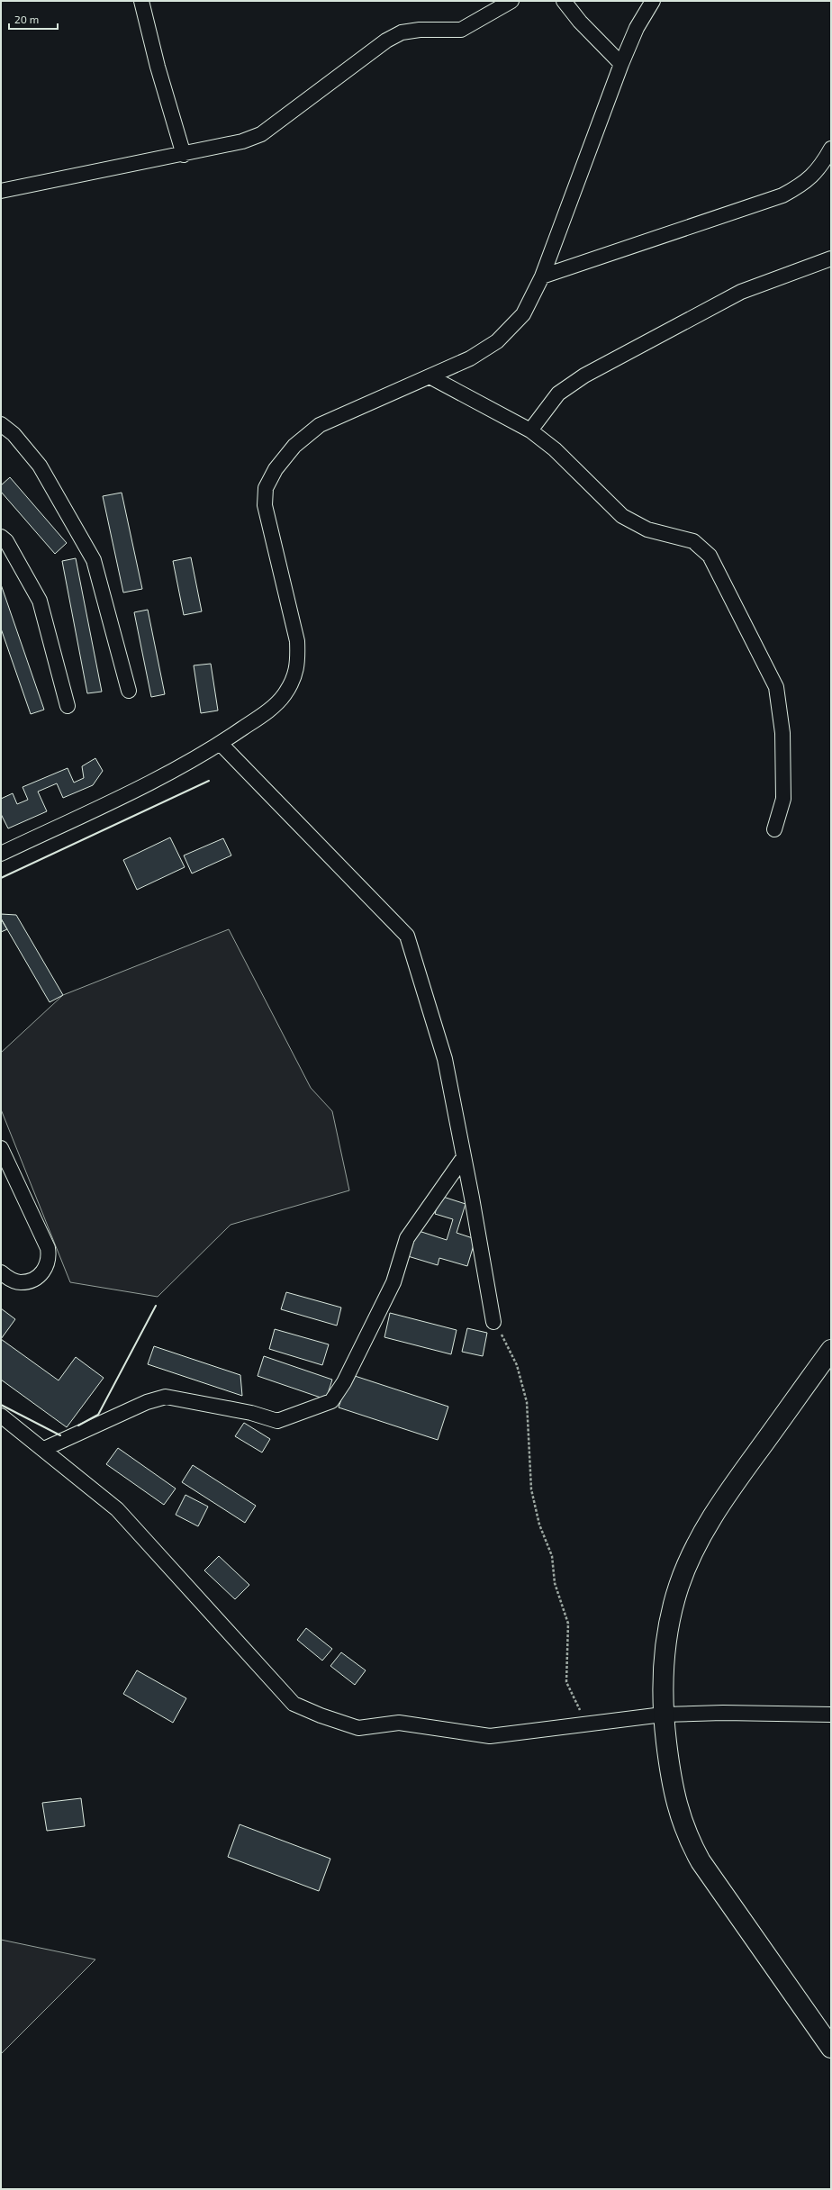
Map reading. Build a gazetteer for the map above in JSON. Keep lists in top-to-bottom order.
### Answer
{
  "scale_bar": "20 m"
}
